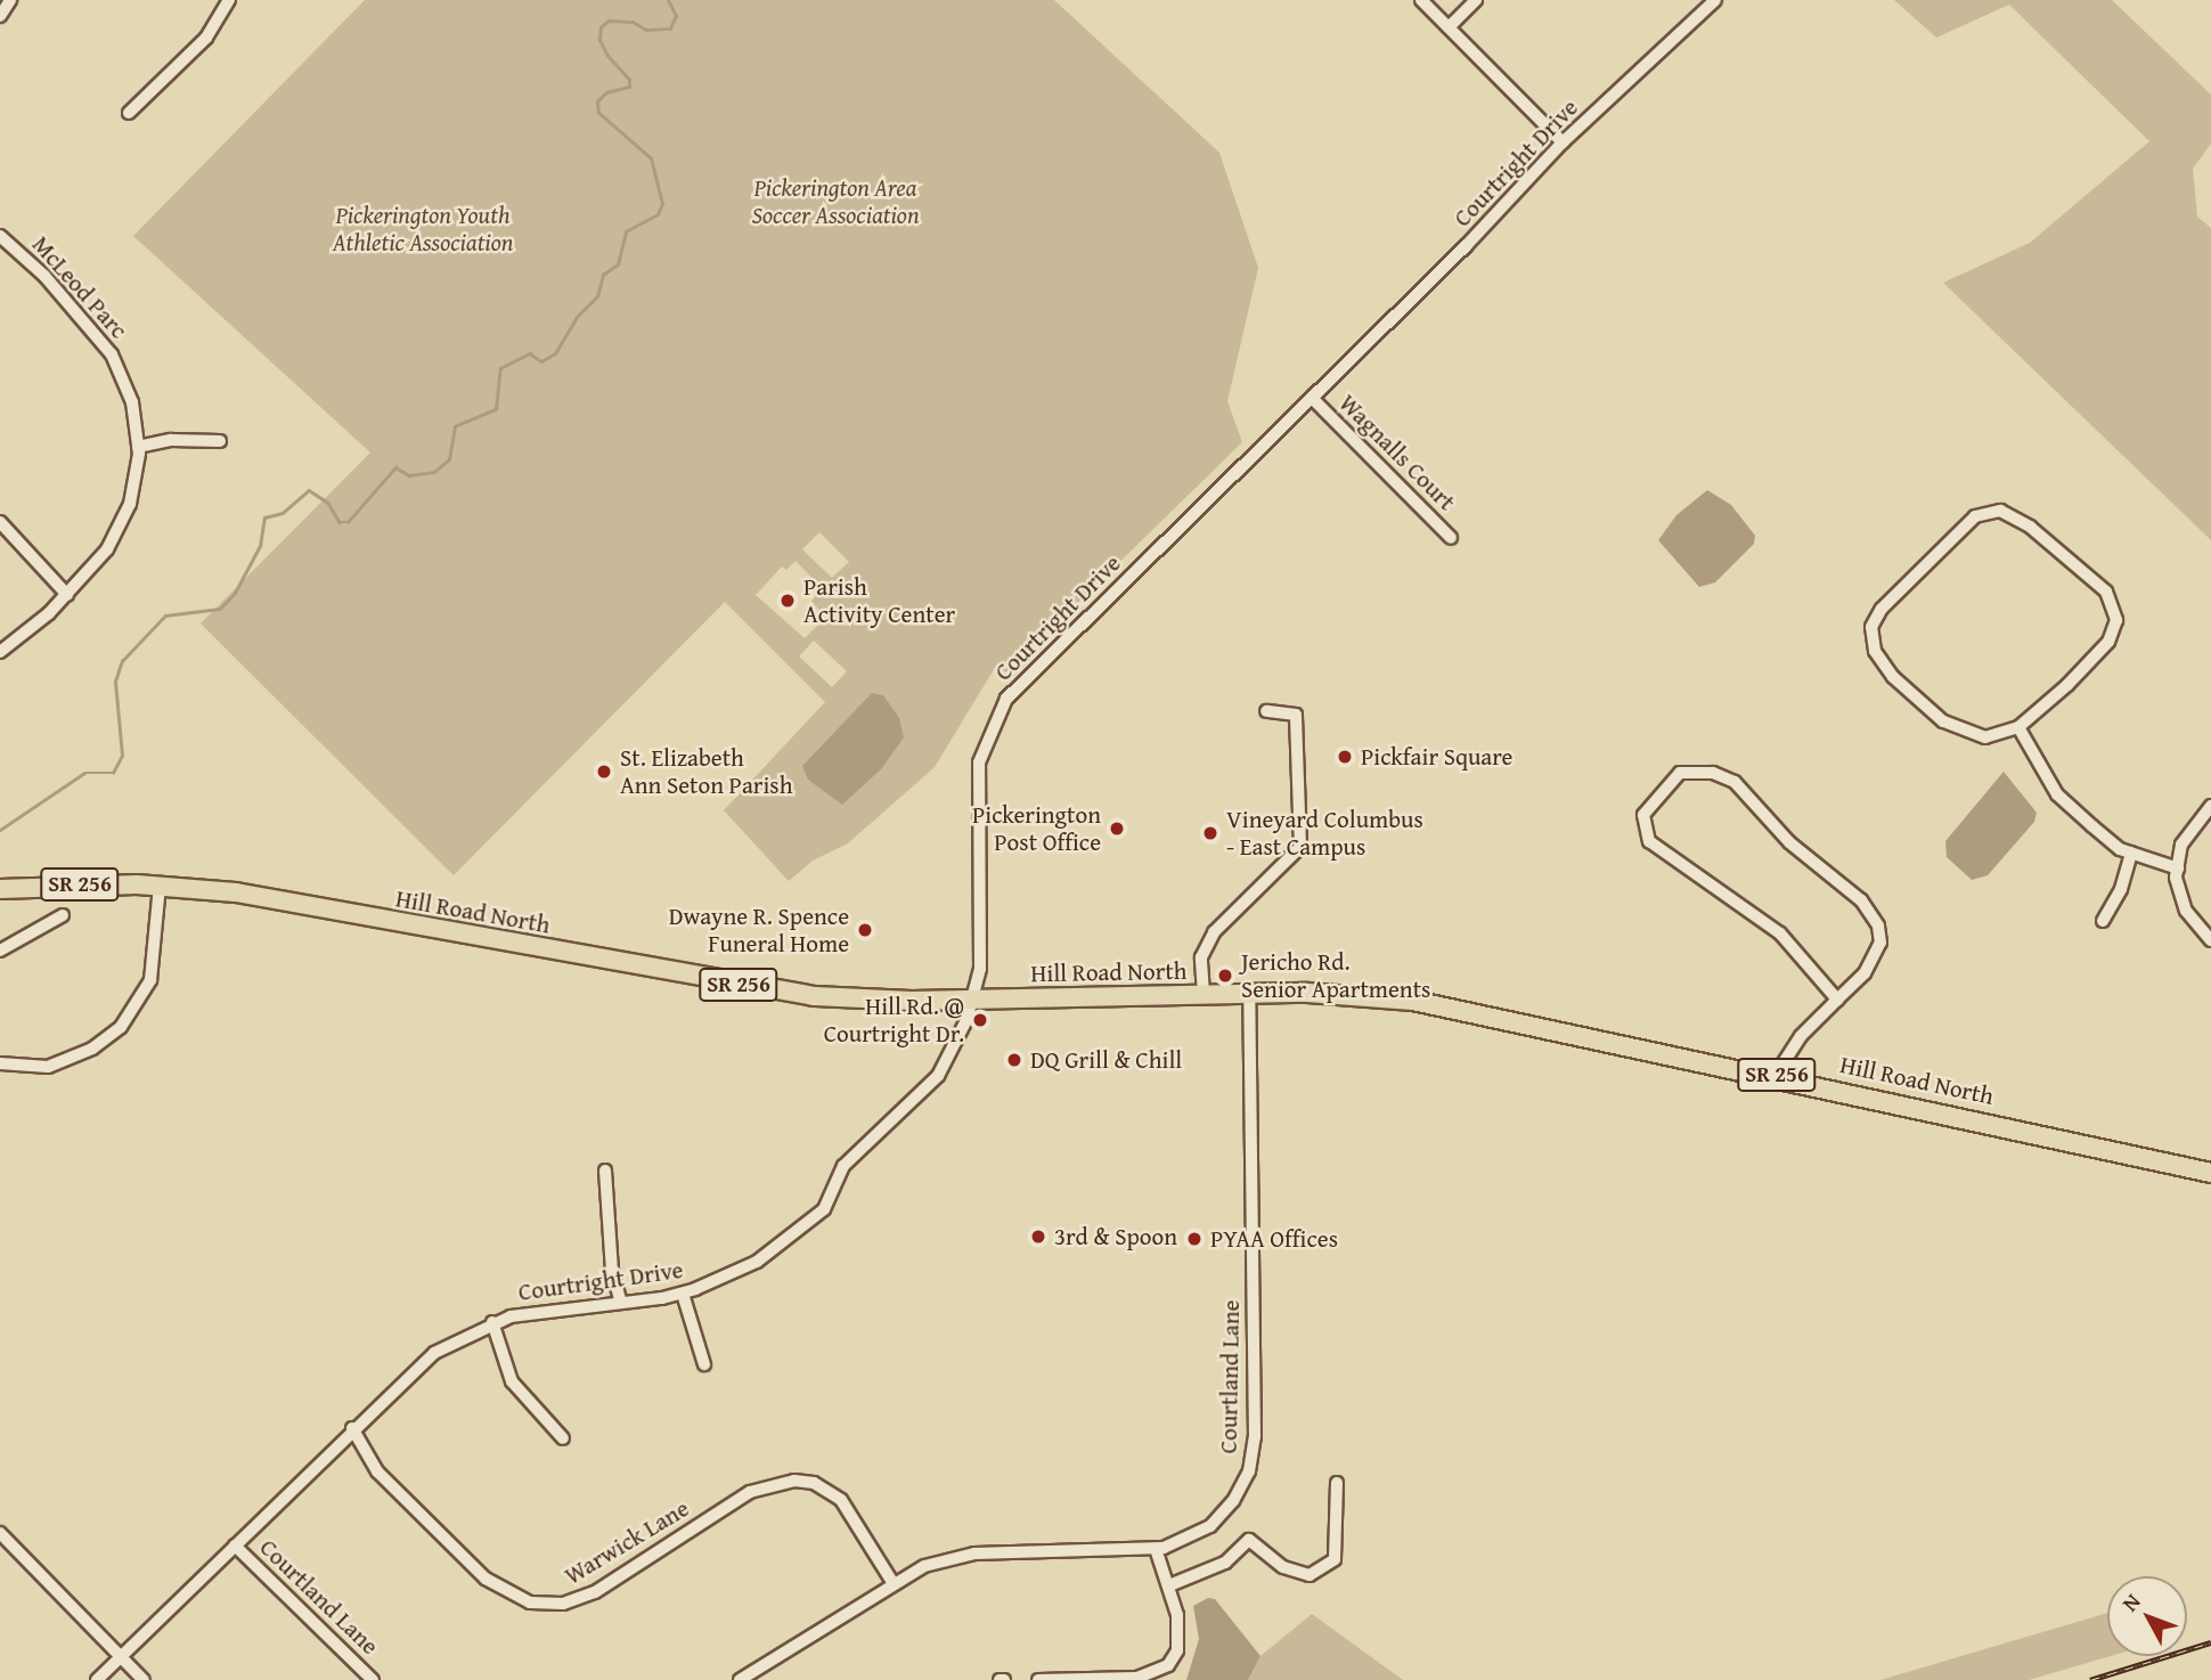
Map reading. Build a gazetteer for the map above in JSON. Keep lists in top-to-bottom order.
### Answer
{
  "streets": {
    "main road": ["SR 256", "Hill Road North"],
    "street": [
      "Courtright Drive",
      "McLeod Parc",
      "Wagnalls Court",
      "Courtland Lane",
      "Warwick Lane"
    ]
  },
  "crossings": [
    ["Courtright Drive", "Wagnalls Court"],
    ["Courtright Drive", "Hill Road North"],
    ["Courtright Drive", "Courtland Lane"],
    ["Courtright Drive", "Warwick Lane"],
    ["Hill Road North", "Courtland Lane"],
    ["Courtland Lane", "Warwick Lane"]
  ],
  "parks": ["Pickerington Area Soccer Association", "Pickerington Youth Athletic Association"],
  "places": [
    "Parish Activity Center",
    "Pickfair Square",
    "St. Elizabeth Ann Seton Parish",
    "Pickerington Post Office",
    "Vineyard Columbus - East Campus",
    "Dwayne R. Spence Funeral Home",
    "Jericho Rd. Senior Apartments",
    "Hill Rd. @ Courtright Dr.",
    "DQ Grill & Chill",
    "3rd & Spoon",
    "PYAA Offices"
  ],
  "north": "top left"
}
